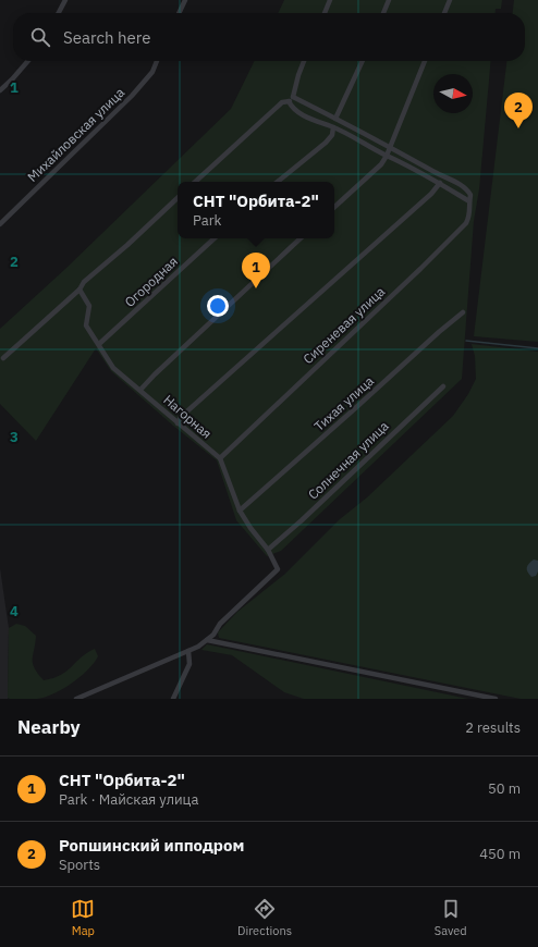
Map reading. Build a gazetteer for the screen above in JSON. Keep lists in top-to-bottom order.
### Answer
{
  "streets": {
    "street": [
      "Михайловская улица",
      "Огородная",
      "Сиреневая улица",
      "Тихая улица",
      "Нагорная",
      "Солнечная улица"
    ]
  },
  "crossings": [
    ["Огородная", "Нагорная"],
    ["Сиреневая улица", "Нагорная"],
    ["Тихая улица", "Нагорная"],
    ["Нагорная", "Солнечная улица"]
  ],
  "north": "right",
  "page": {
    "search": "Search here",
    "pins": ["2", "1"],
    "popup": ["СНТ \"Орбита-2\"", "Park"],
    "heading": ["Nearby", "2 results"],
    "list": [
      {
        "mark": "1",
        "name": "СНТ \"Орбита-2\"",
        "note": "Park · Майская улица",
        "value": "50 m"
      },
      {
        "mark": "2",
        "name": "Ропшинский ипподром",
        "note": "Sports",
        "value": "450 m"
      }
    ],
    "nav": ["Map", "Directions", "Saved"]
  },
  "grid": {
    "rows": [
      "1",
      "2",
      "3",
      "4"
    ]
  }
}
